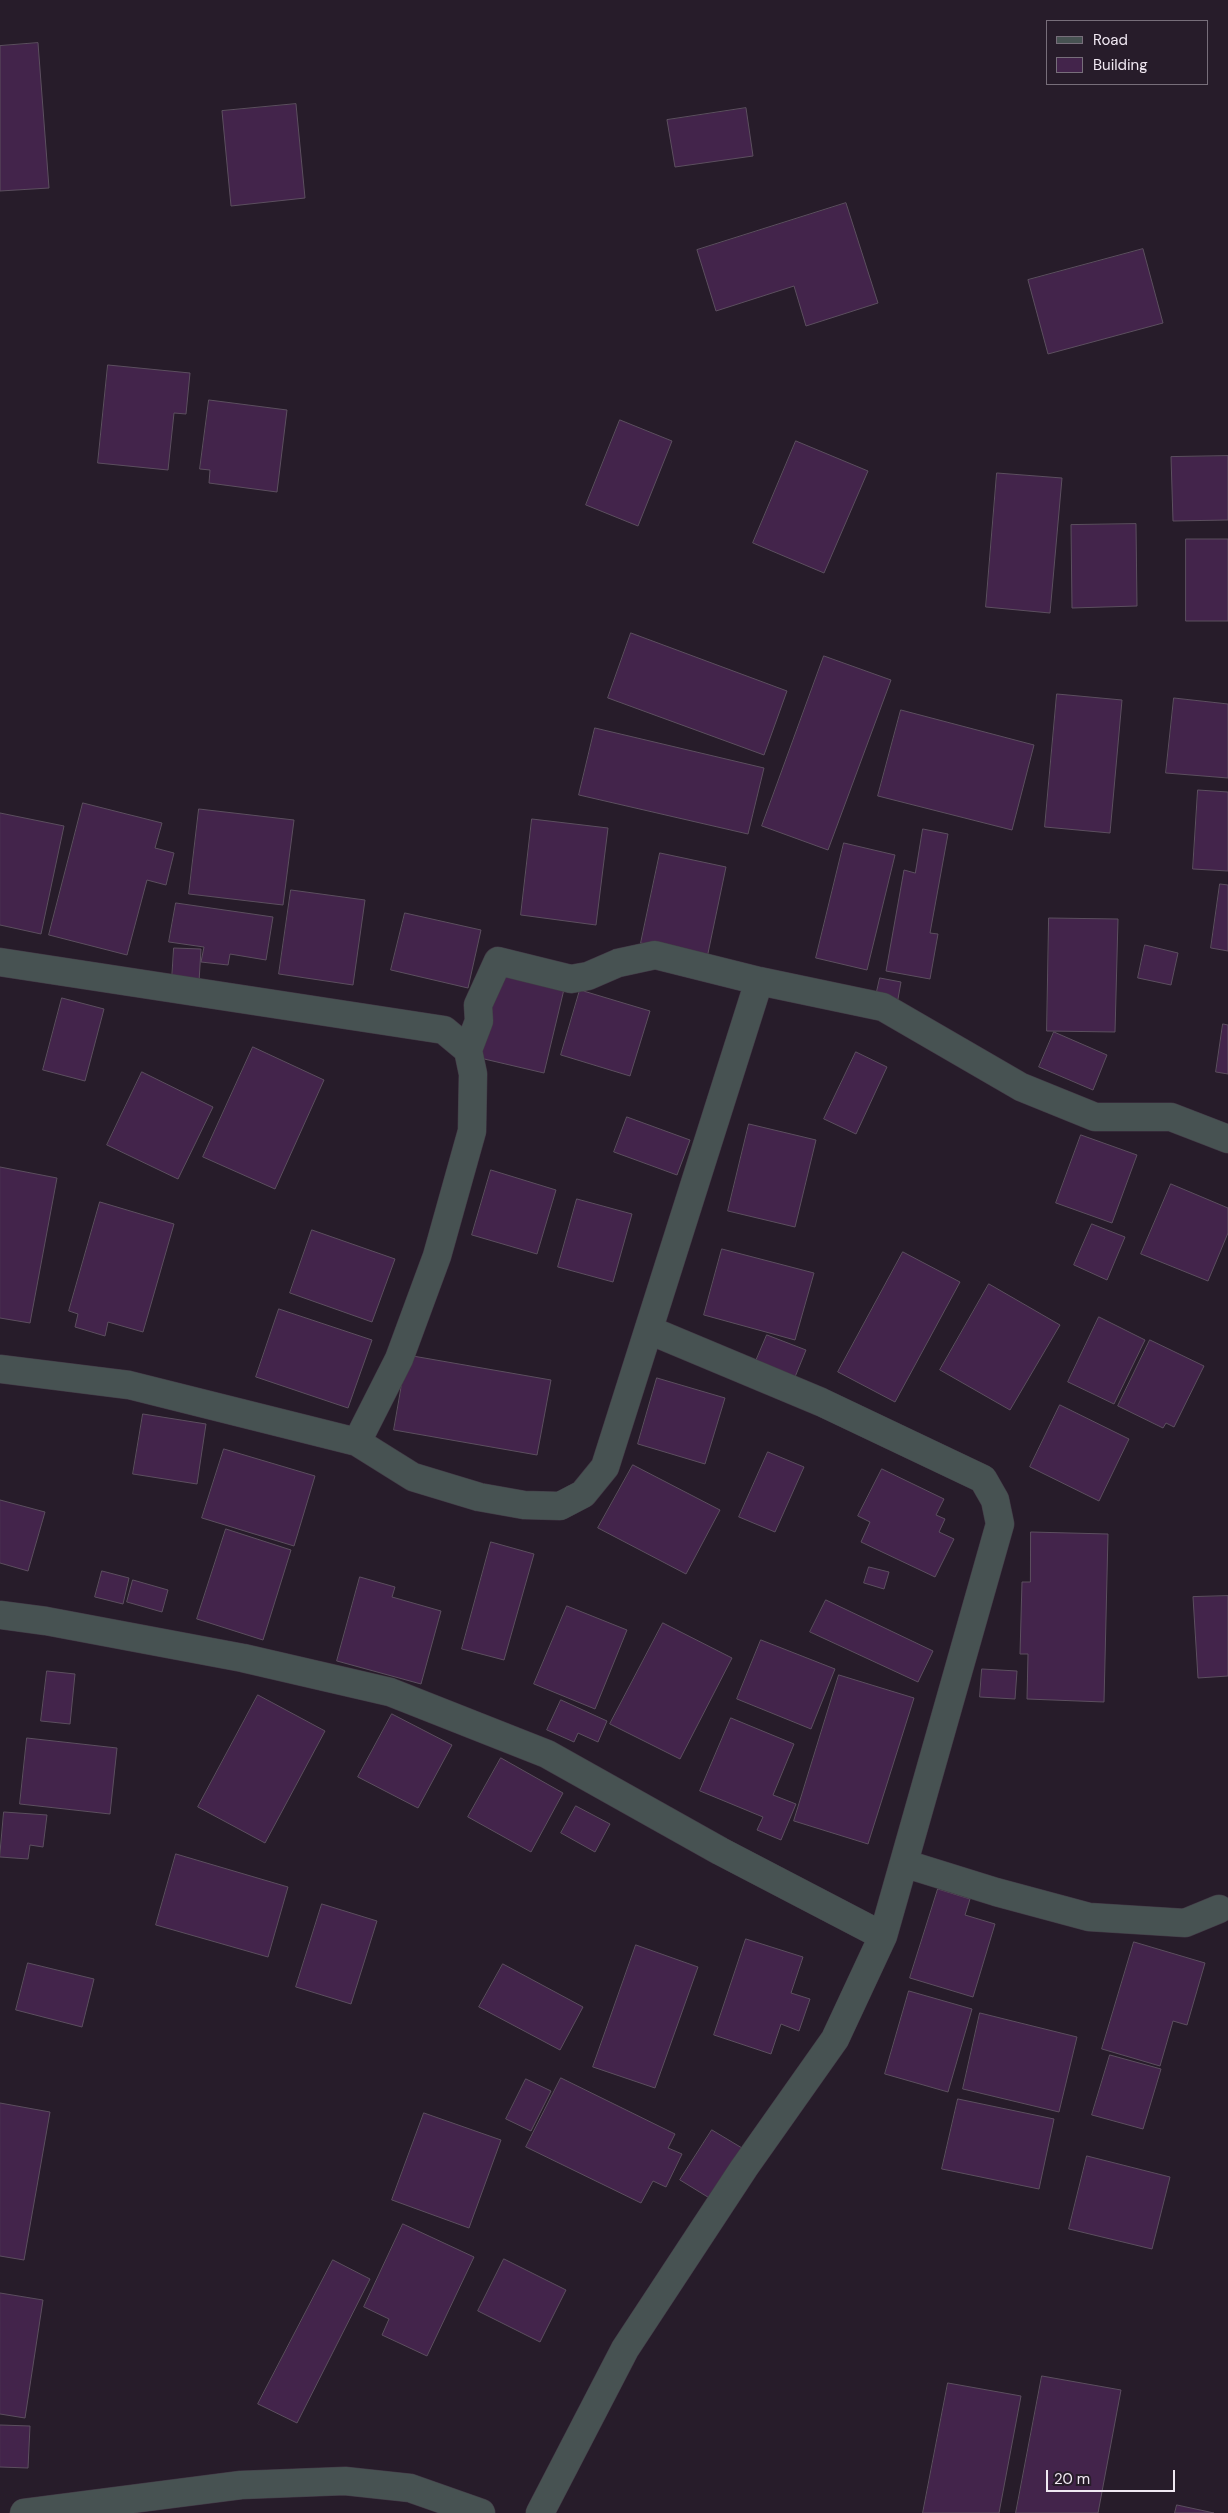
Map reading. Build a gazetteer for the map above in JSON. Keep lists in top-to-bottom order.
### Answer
{
  "legend": ["Road", "Building"],
  "scale_bar": "20 m"
}
